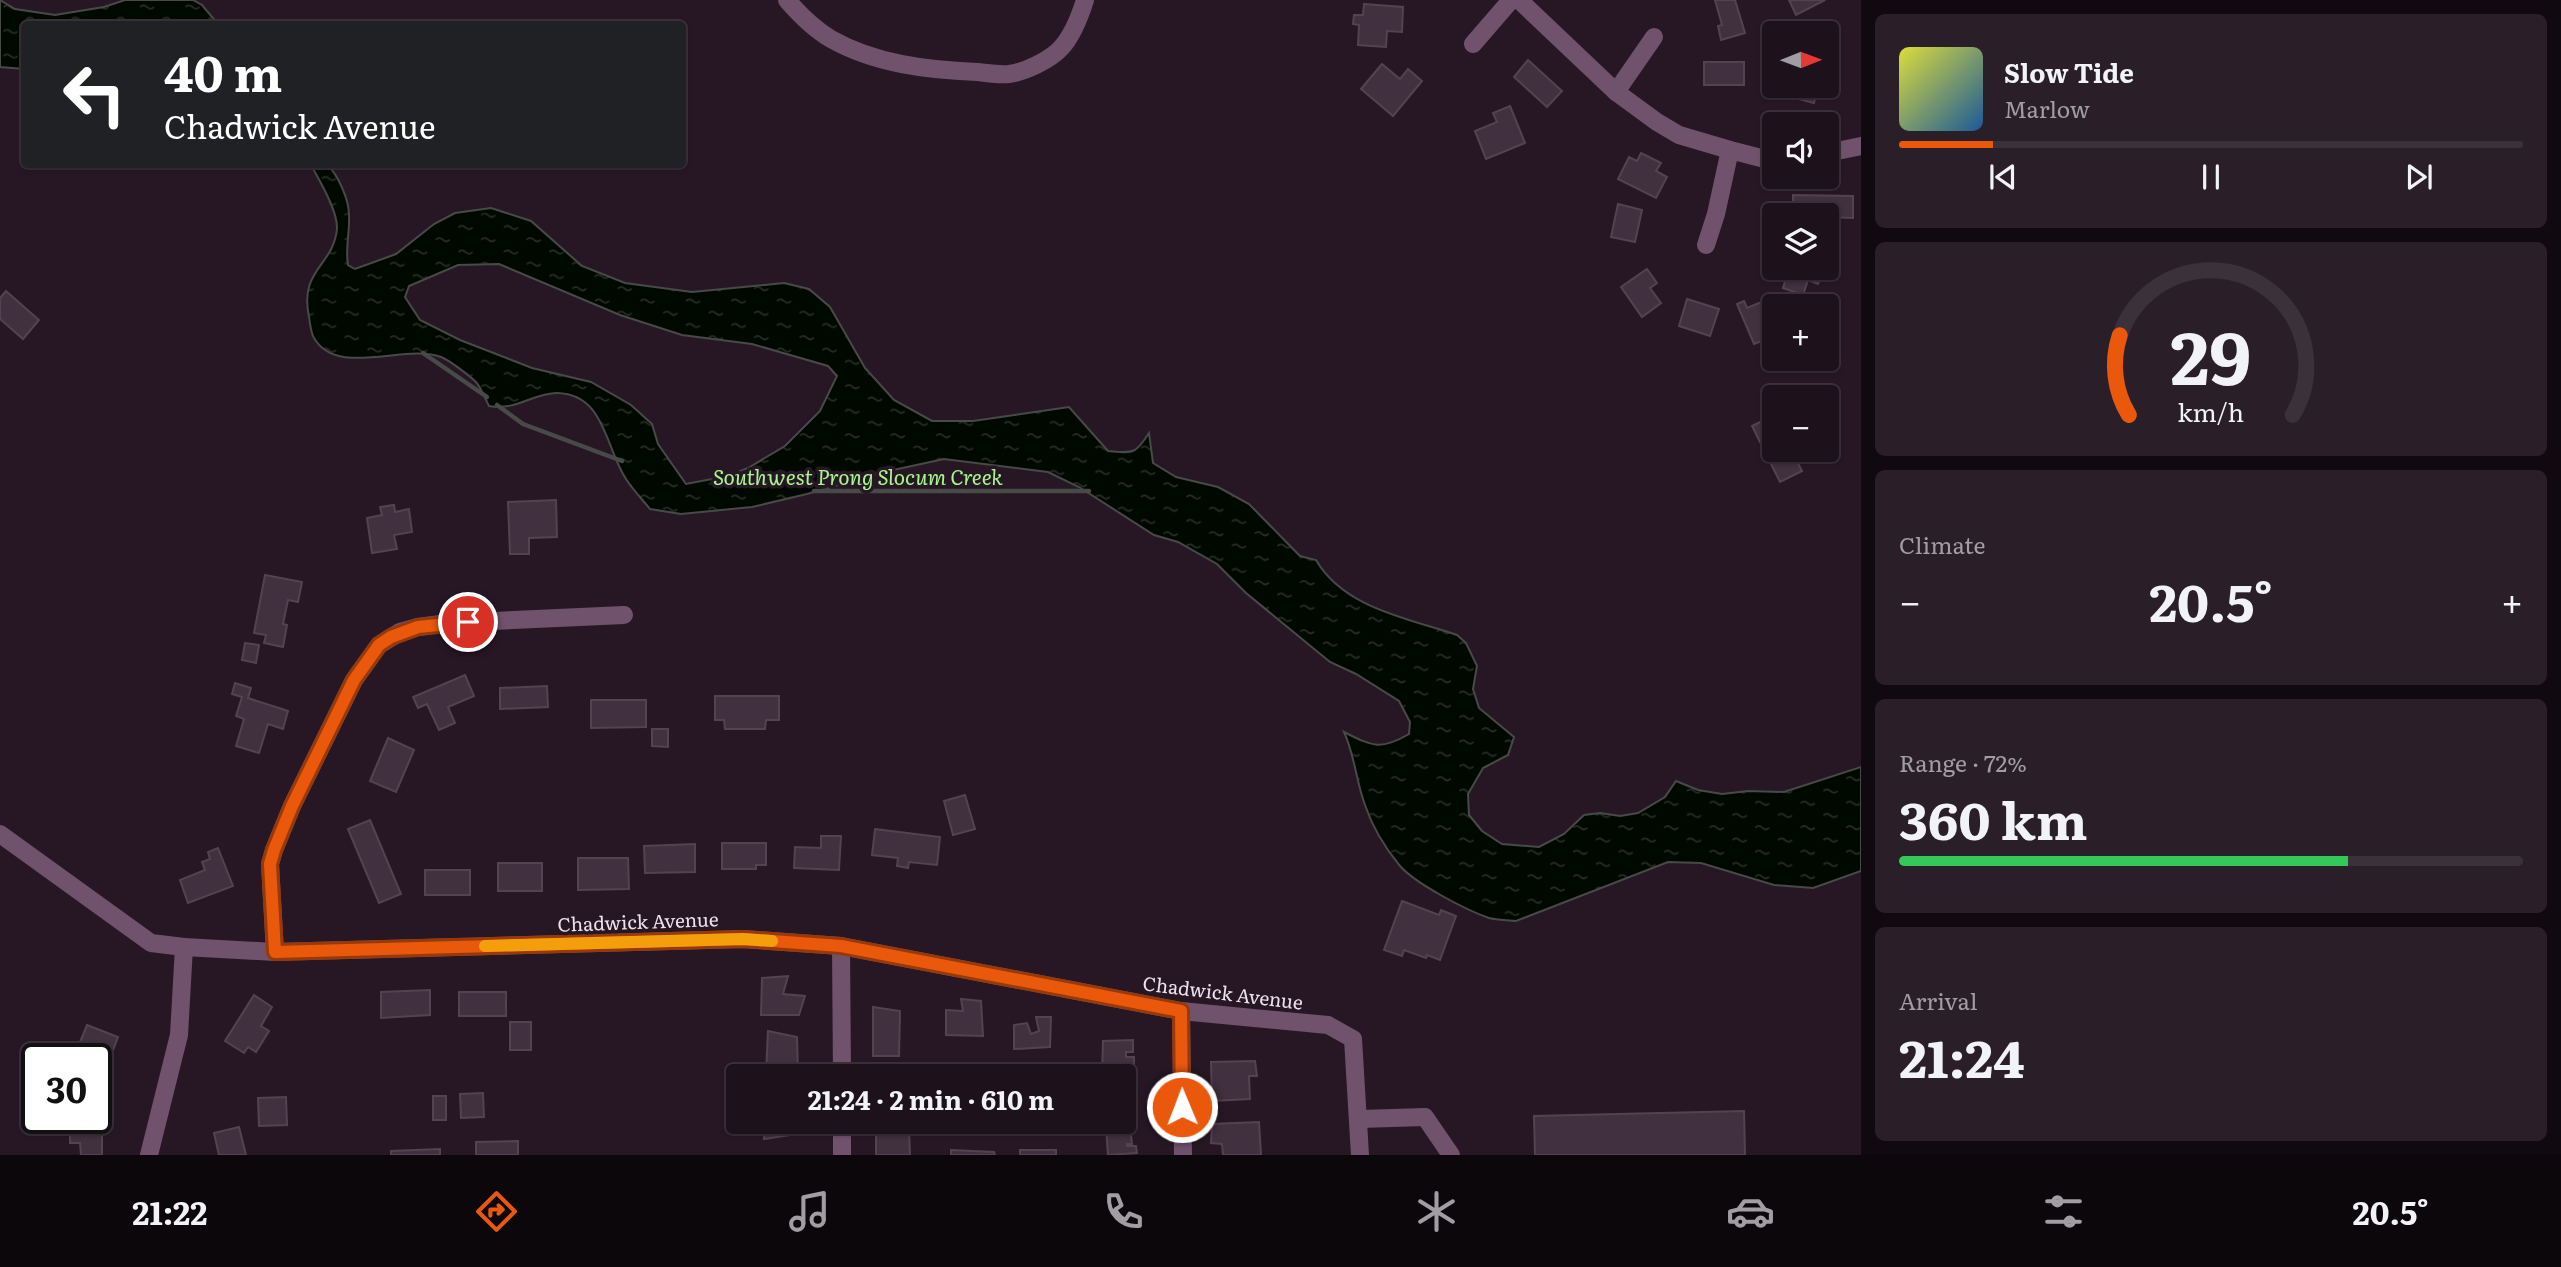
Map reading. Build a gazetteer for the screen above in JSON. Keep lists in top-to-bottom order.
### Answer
{
  "streets": {
    "street": ["Chadwick Avenue"]
  },
  "water": ["Southwest Prong Slocum Creek"],
  "north": "right",
  "page": {
    "map_buttons": ["+", "−"],
    "turn": ["40 m", "Chadwick Avenue"],
    "song": ["Slow Tide", "Marlow"],
    "tile": [
      "Climate",
      ["Range · 72%", "360 km"],
      ["Arrival", "21:24"]
    ],
    "heat": ["−", "20.5°", "+"],
    "limit": "30",
    "trip": "21:24 · 2 min · 610 m",
    "tabs": ["21:22", "20.5°"],
    "gauge": ["29", "km/h"]
  }
}
